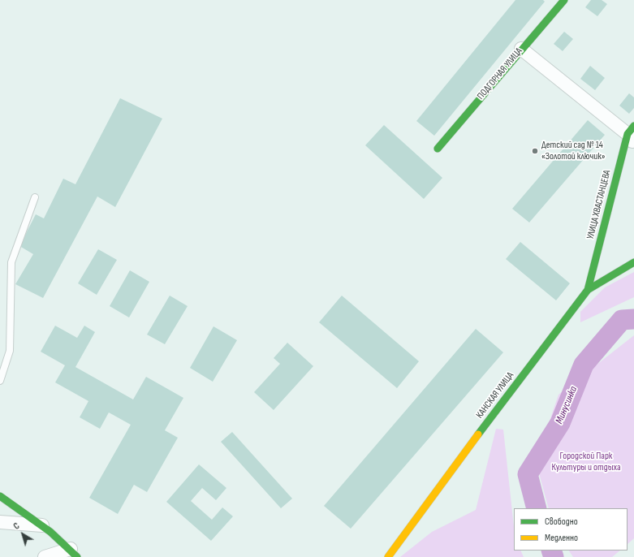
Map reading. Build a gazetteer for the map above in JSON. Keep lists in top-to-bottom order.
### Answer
{
  "streets": {
    "street": ["ПОДГОРНАЯ УЛИЦА", "УЛИЦА ХВАСТАНЦЕВА", "КАНСКАЯ УЛИЦА"]
  },
  "crossings": [
    ["УЛИЦА ХВАСТАНЦЕВА", "КАНСКАЯ УЛИЦА"]
  ],
  "water": ["Минусинка"],
  "parks": ["Городской Парк Культуры и отдыха"],
  "places": ["Детский сад № 14 «Золотой ключик»"],
  "legend": ["Свободно", "Медленно"],
  "north": "top left"
}
